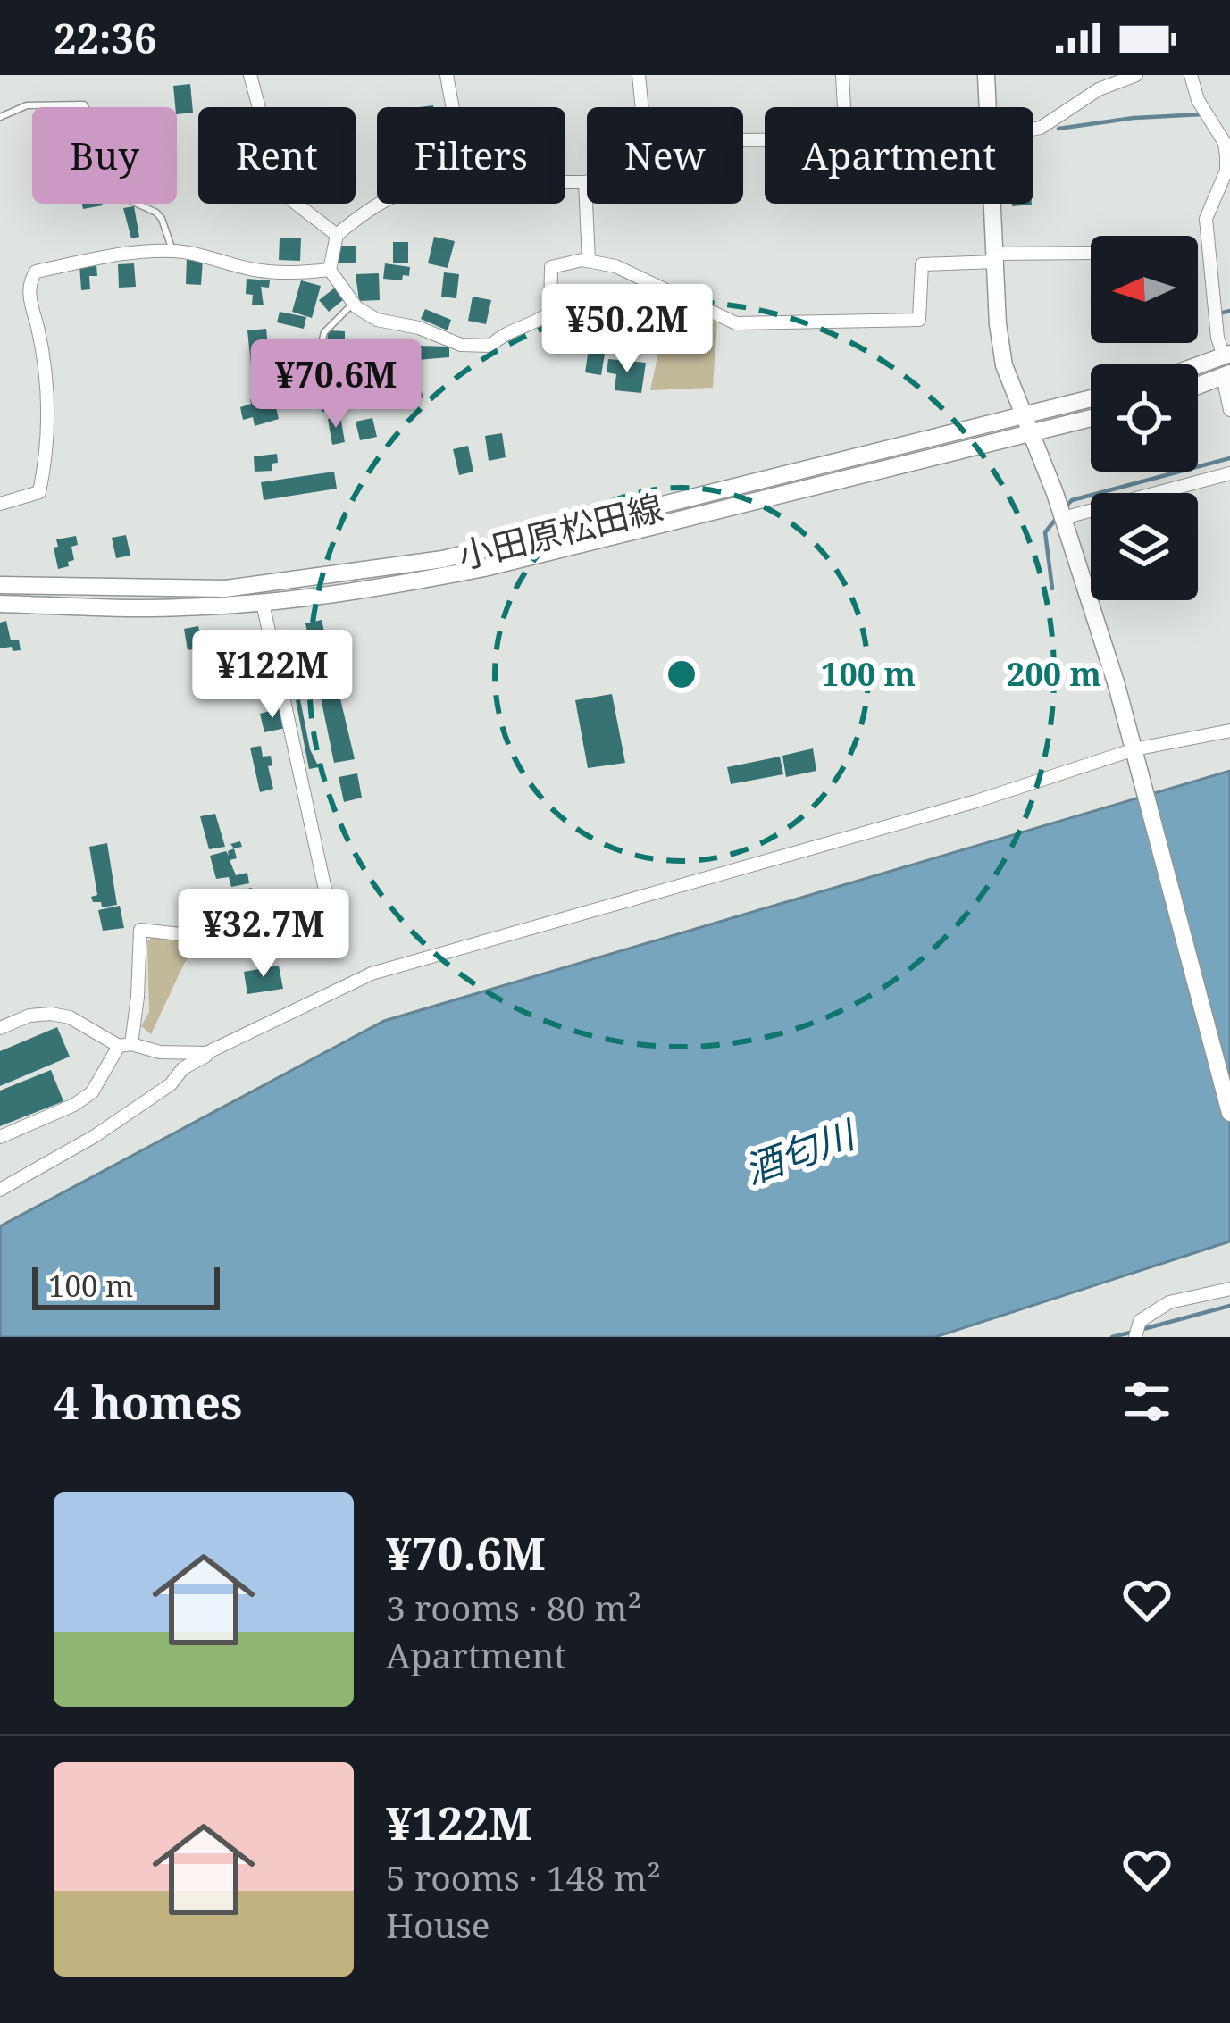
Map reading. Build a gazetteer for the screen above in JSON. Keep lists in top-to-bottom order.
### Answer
{
  "streets": {
    "main road": ["小田原松田線"]
  },
  "water": ["酒匂川"],
  "scale_bar": "100 m",
  "north": "left",
  "page": {
    "status": "22:36",
    "chip": [
      "Buy",
      "Rent",
      "Filters",
      "New",
      "Apartment"
    ],
    "price": [
      "¥50.2M",
      "¥70.6M",
      "¥122M",
      "¥32.7M"
    ],
    "scale": "100 m",
    "heading": "4 homes",
    "list": [
      {
        "name": "¥70.6M",
        "note": "3 rooms · 80 m² · Apartment"
      },
      {
        "name": "¥122M",
        "note": "5 rooms · 148 m² · House"
      }
    ]
  },
  "rings": ["100 m", "200 m"]
}
